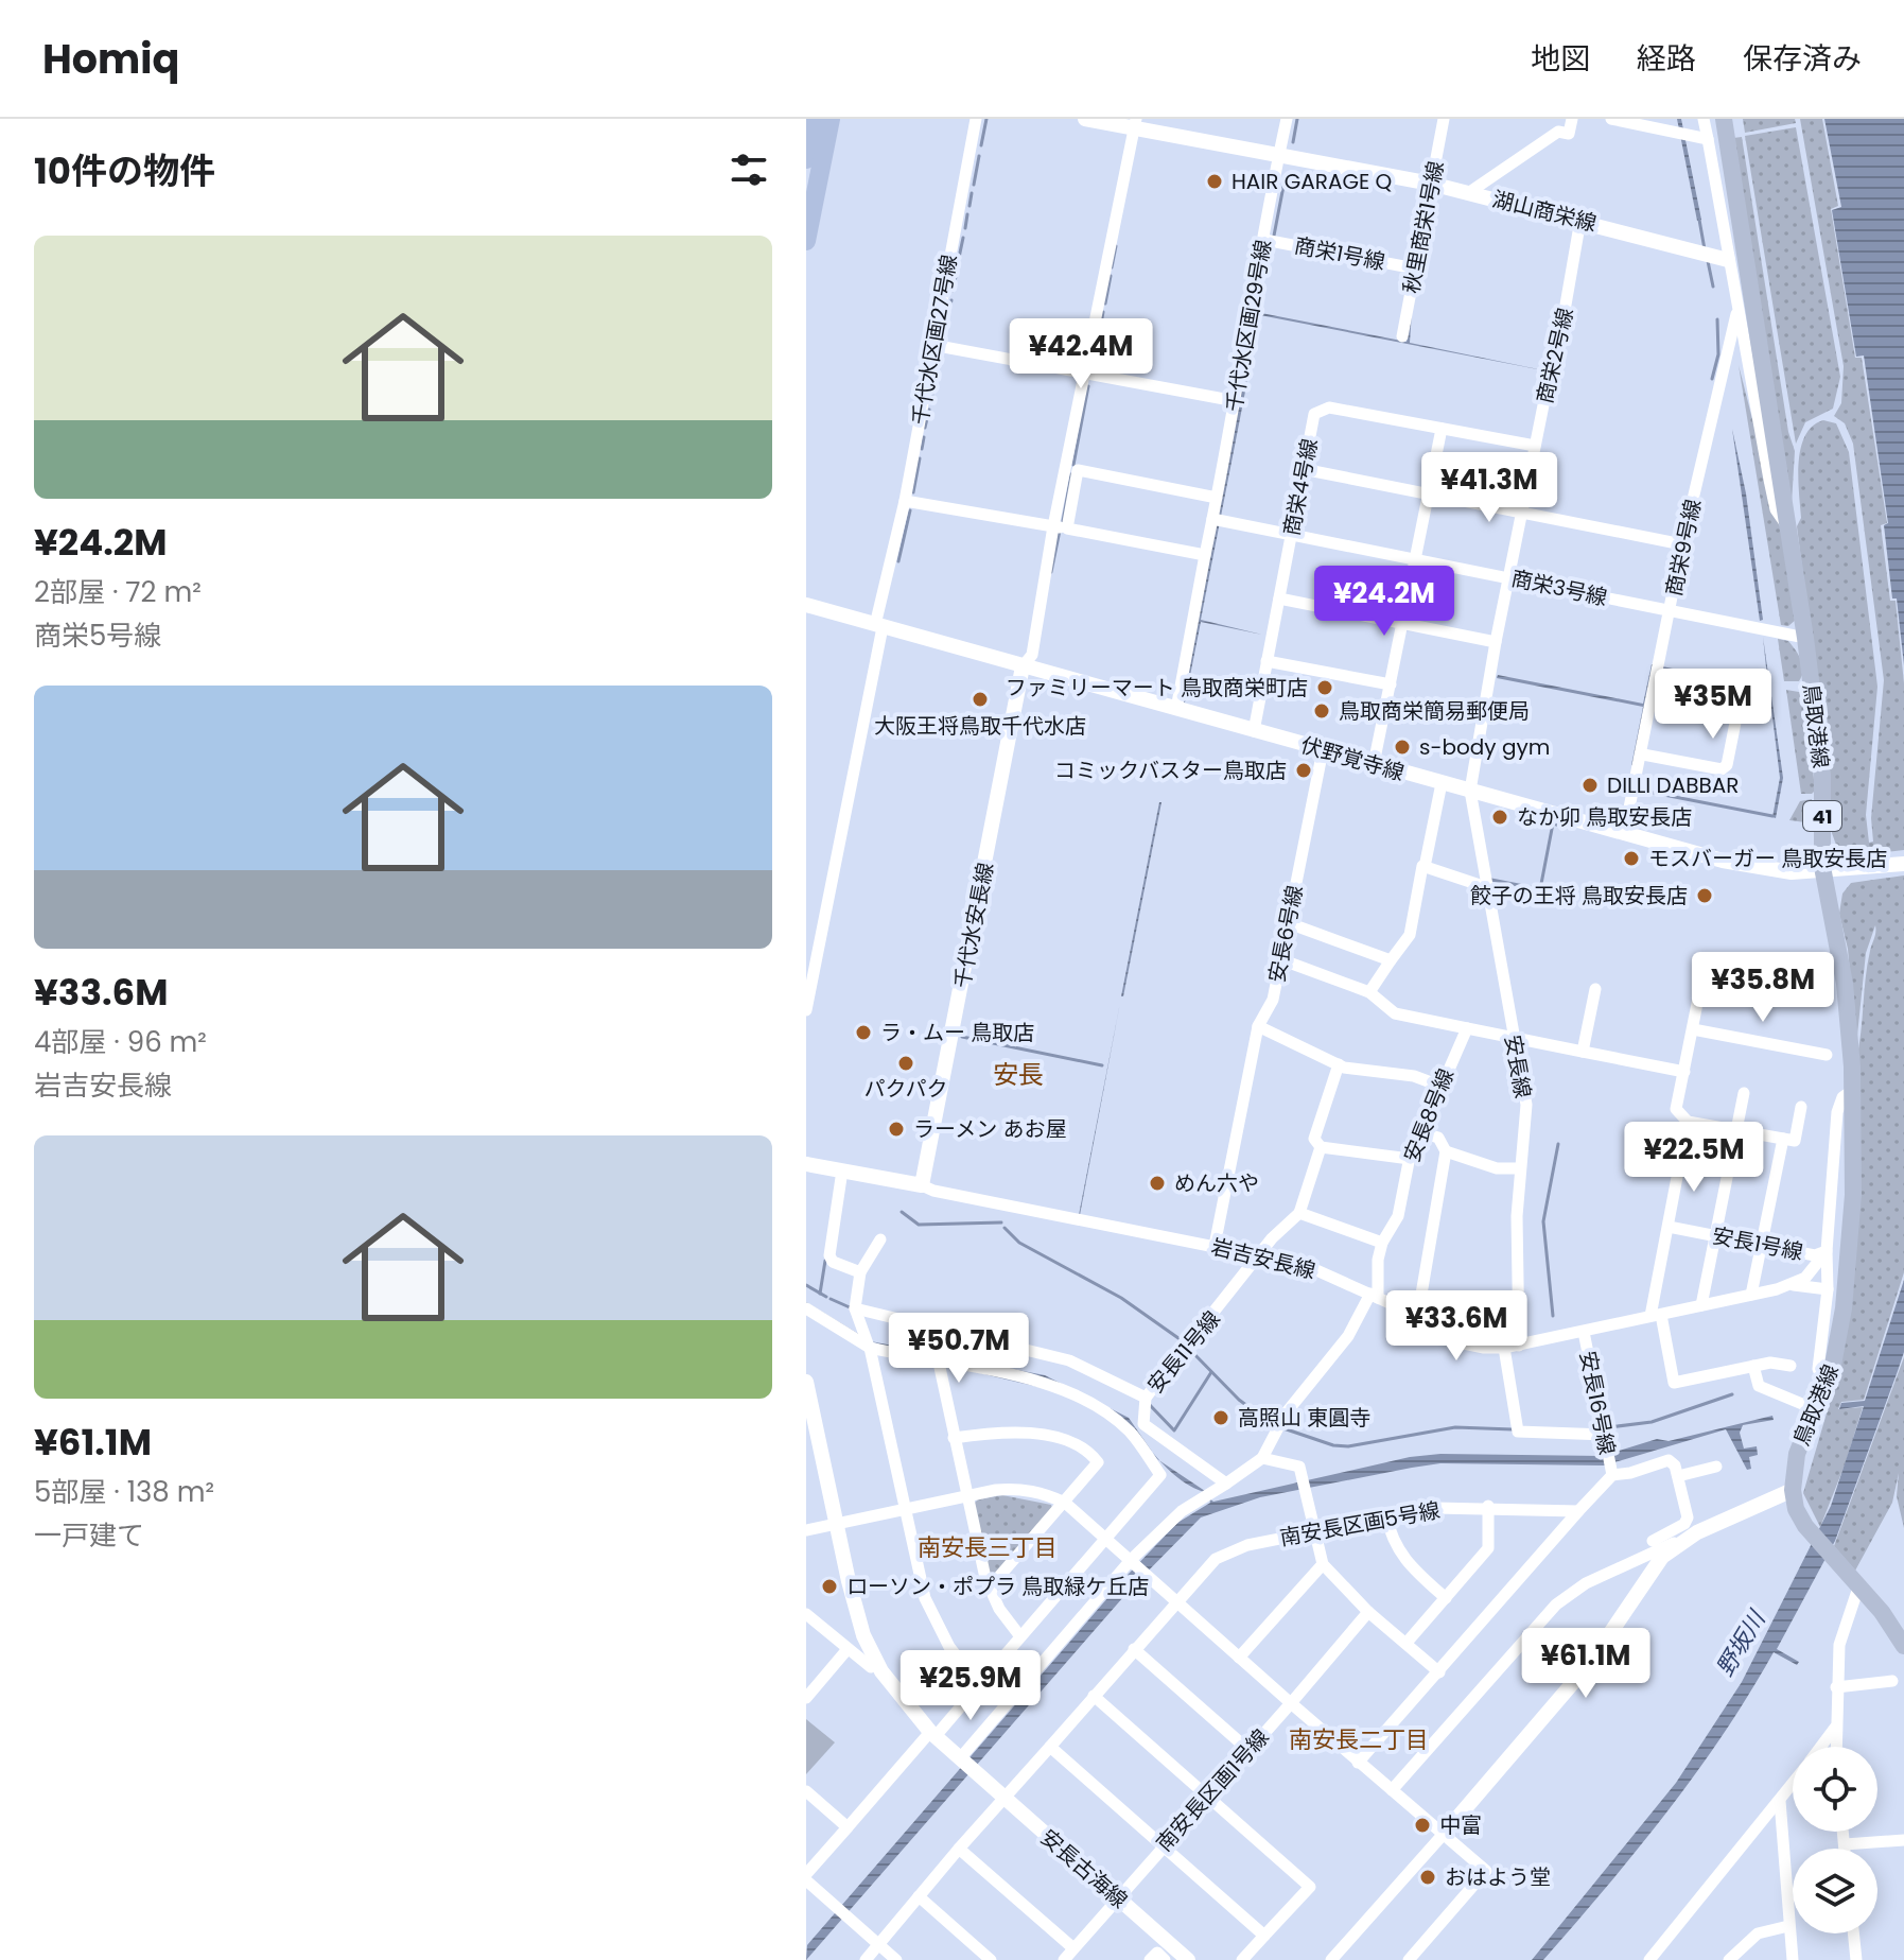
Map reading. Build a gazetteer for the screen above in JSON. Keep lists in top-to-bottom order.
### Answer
{
  "streets": {
    "main road": ["鳥取港線", "41"],
    "street": [
      "湖山商栄線",
      "秋里商栄1号線",
      "商栄1号線",
      "千代水区画29号線",
      "千代水区画27号線",
      "商栄2号線",
      "商栄4号線",
      "商栄9号線",
      "商栄3号線",
      "伏野覚寺線",
      "千代水安長線",
      "安長6号線",
      "安長線",
      "安長8号線",
      "安長1号線",
      "岩吉安長線",
      "安長11号線",
      "安長16号線",
      "南安長区画5号線",
      "南安長区画1号線",
      "安長古海線"
    ]
  },
  "crossings": [
    ["湖山商栄線", "秋里商栄1号線"],
    ["湖山商栄線", "千代水区画29号線"],
    ["湖山商栄線", "商栄2号線"],
    ["秋里商栄1号線", "商栄1号線"],
    ["商栄1号線", "千代水区画29号線"],
    ["千代水区画29号線", "商栄3号線"],
    ["千代水区画29号線", "伏野覚寺線"],
    ["千代水区画27号線", "伏野覚寺線"],
    ["商栄2号線", "商栄4号線"],
    ["商栄2号線", "商栄3号線"],
    ["商栄2号線", "伏野覚寺線"],
    ["商栄2号線", "安長線"],
    ["商栄4号線", "商栄3号線"],
    ["商栄4号線", "伏野覚寺線"],
    ["商栄9号線", "商栄3号線"],
    ["商栄9号線", "伏野覚寺線"],
    ["商栄3号線", "鳥取港線"],
    ["鳥取港線", "伏野覚寺線"],
    ["伏野覚寺線", "千代水安長線"],
    ["伏野覚寺線", "安長6号線"],
    ["伏野覚寺線", "安長線"],
    ["千代水安長線", "岩吉安長線"],
    ["安長6号線", "岩吉安長線"],
    ["安長線", "岩吉安長線"],
    ["安長8号線", "岩吉安長線"],
    ["安長8号線", "安長古海線"],
    ["安長1号線", "岩吉安長線"],
    ["岩吉安長線", "安長11号線"],
    ["岩吉安長線", "安長16号線"],
    ["南安長区画5号線", "安長古海線"],
    ["南安長区画1号線", "安長古海線"]
  ],
  "districts": ["安長", "南安長三丁目", "南安長二丁目"],
  "water": ["野坂川"],
  "places": [
    "HAIR GARAGE Q",
    "ファミリーマート 鳥取商栄町店",
    "大阪王将鳥取千代水店",
    "鳥取商栄簡易郵便局",
    "s-body gym",
    "コミックバスター鳥取店",
    "DILLI DABBAR",
    "なか卯 鳥取安長店",
    "モスバーガー 鳥取安長店",
    "餃子の王将 鳥取安長店",
    "ラ・ムー 鳥取店",
    "パクパク",
    "ラーメン あお屋",
    "めん六や",
    "高照山 東圓寺",
    "ローソン・ポプラ 鳥取緑ケ丘店",
    "中富",
    "おはよう堂"
  ],
  "page": {
    "header": "Homiq",
    "nav": ["地図", "経路", "保存済み"],
    "heading": "10件の物件",
    "list": [
      {
        "name": "¥24.2M",
        "note": "2部屋 · 72 m² · 商栄5号線"
      },
      {
        "name": "¥33.6M",
        "note": "4部屋 · 96 m² · 岩吉安長線"
      },
      {
        "name": "¥61.1M",
        "note": "5部屋 · 138 m² · 一戸建て"
      }
    ],
    "price": [
      "¥42.4M",
      "¥41.3M",
      "¥24.2M",
      "¥35M",
      "¥35.8M",
      "¥22.5M",
      "¥33.6M",
      "¥50.7M",
      "¥61.1M",
      "¥25.9M"
    ]
  }
}
